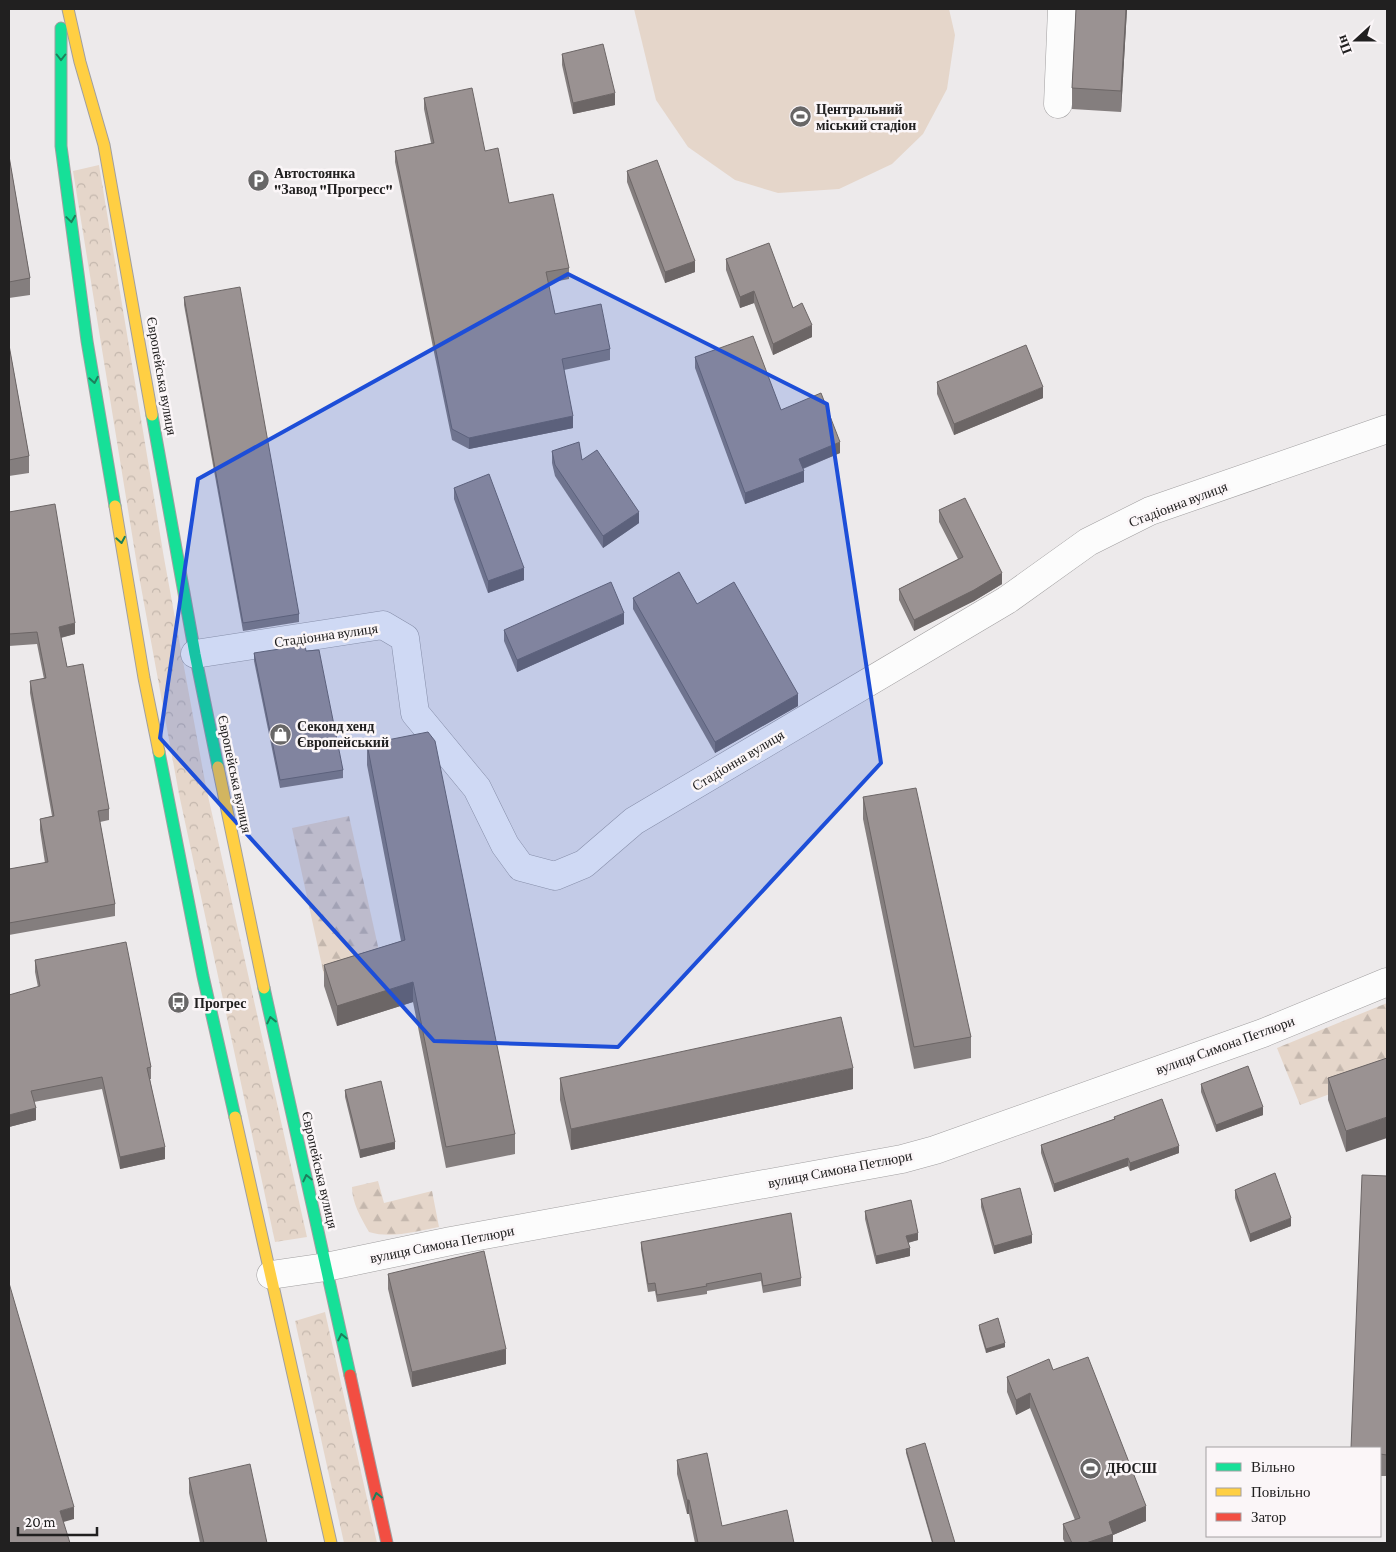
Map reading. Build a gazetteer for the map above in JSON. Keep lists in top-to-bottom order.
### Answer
{
  "streets": {
    "street": ["Європейська вулиця", "Стадіонна вулиця", "вулиця Симона Петлюри"]
  },
  "crossings": [
    ["Європейська вулиця", "Стадіонна вулиця"],
    ["Європейська вулиця", "вулиця Симона Петлюри"]
  ],
  "places": {
    "sports": ["Центральний міський стадіон", "ДЮСШ"],
    "parking": ["Автостоянка \"Завод \"Прогресс\""],
    "shop": ["Секонд хенд Європейський"],
    "bus stop": ["Прогрес"]
  },
  "legend": ["Вільно", "Повільно", "Затор"],
  "scale_bar": "20 m",
  "north": "left"
}
